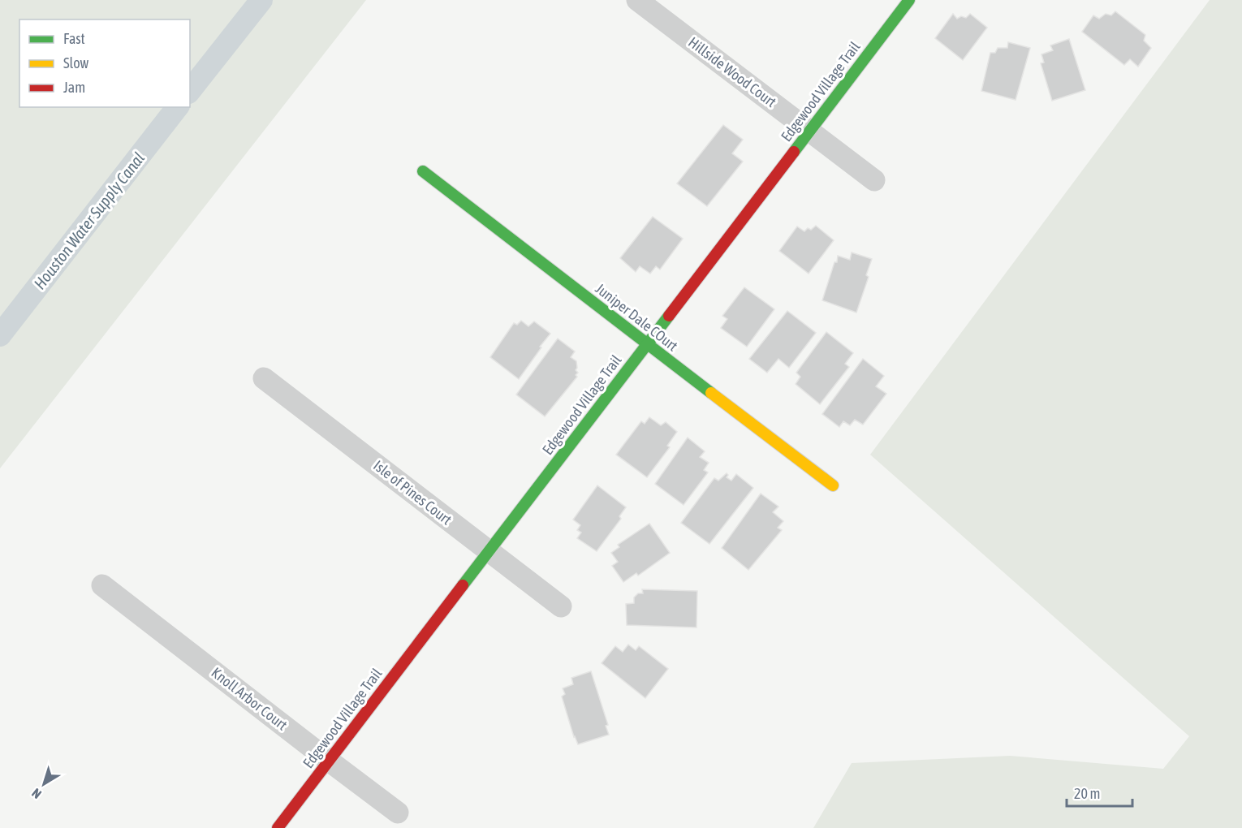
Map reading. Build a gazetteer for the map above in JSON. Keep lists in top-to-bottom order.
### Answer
{
  "streets": {
    "street": [
      "Hillside Wood Court",
      "Edgewood Village Trail",
      "Juniper Dale COurt",
      "Isle of Pines Court",
      "Knoll Arbor Court"
    ]
  },
  "crossings": [
    ["Hillside Wood Court", "Edgewood Village Trail"],
    ["Edgewood Village Trail", "Juniper Dale COurt"],
    ["Edgewood Village Trail", "Isle of Pines Court"],
    ["Edgewood Village Trail", "Knoll Arbor Court"]
  ],
  "water": ["Houston Water Supply Canal"],
  "legend": ["Fast", "Slow", "Jam"],
  "scale_bar": "20 m",
  "north": "bottom left"
}
